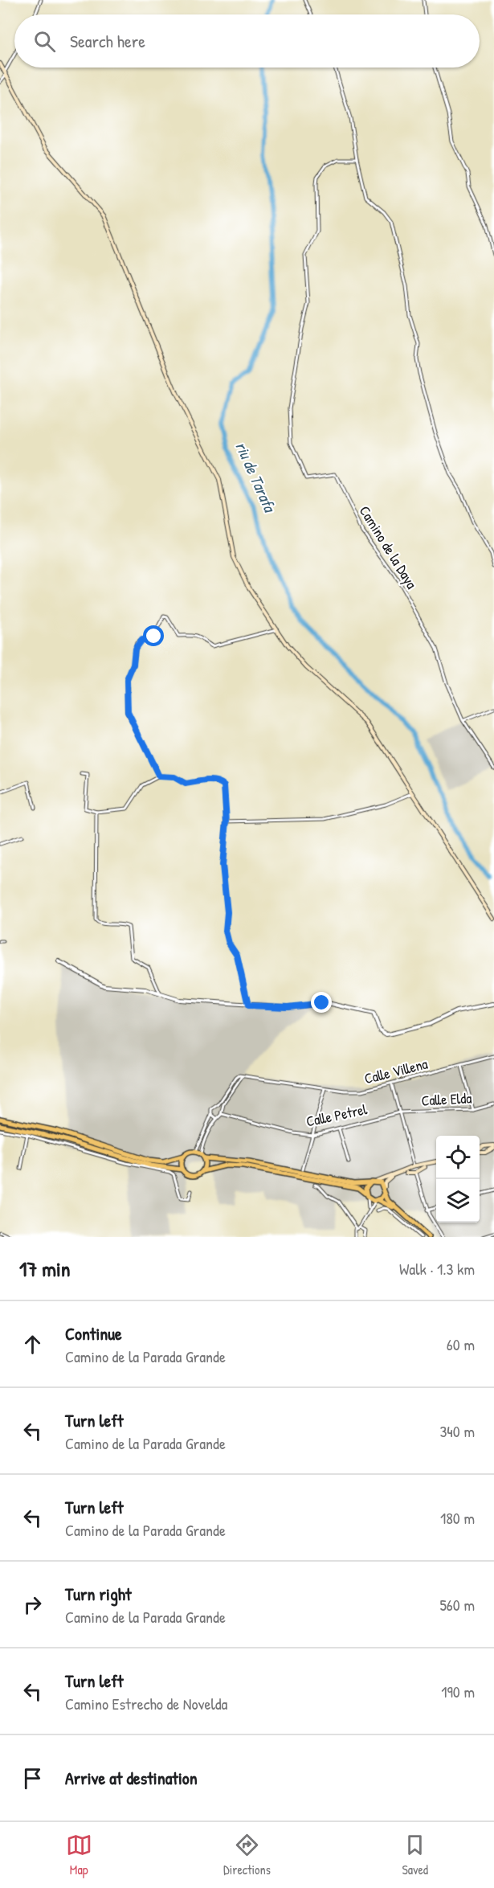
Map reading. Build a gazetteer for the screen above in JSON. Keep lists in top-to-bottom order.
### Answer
{
  "streets": {
    "street": [
      "Camino de la Daya",
      "Calle Villena",
      "Calle Elda",
      "Calle Petrel"
    ]
  },
  "crossings": [
    ["Calle Elda", "Calle Petrel"]
  ],
  "water": ["riu de Tarafa"],
  "page": {
    "search": "Search here",
    "heading": ["17 min", "Walk · 1.3 km"],
    "list": [
      ["Continue", "Camino de la Parada Grande", "60 m"],
      ["Turn left", "Camino de la Parada Grande", "340 m"],
      ["Turn left", "Camino de la Parada Grande", "180 m"],
      ["Turn right", "Camino de la Parada Grande", "560 m"],
      ["Turn left", "Camino Estrecho de Novelda", "190 m"],
      "Arrive at destination"
    ],
    "nav": ["Map", "Directions", "Saved"]
  }
}
